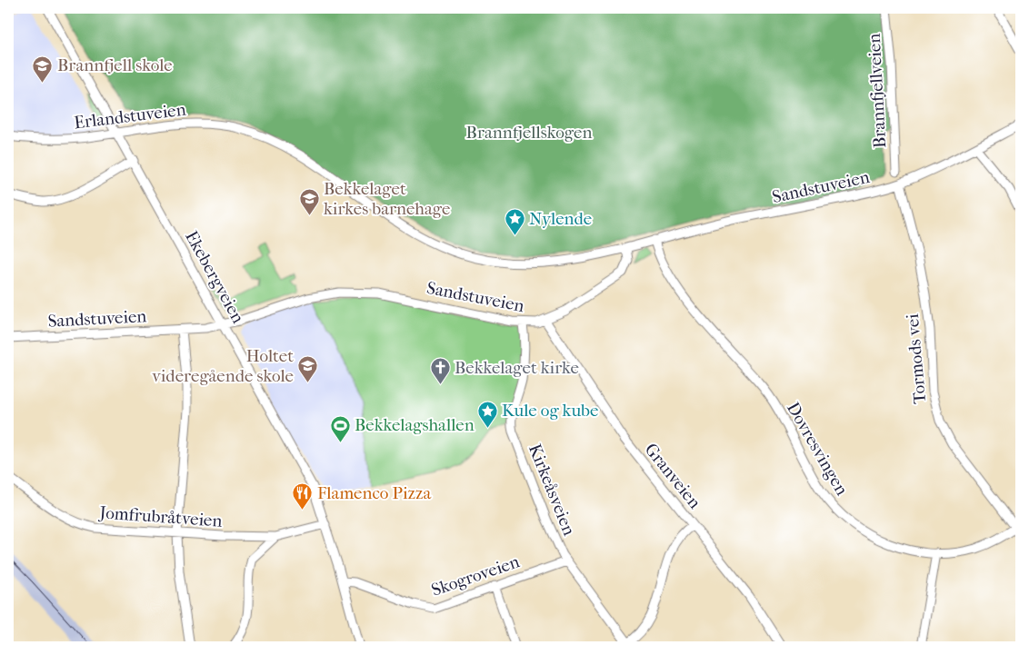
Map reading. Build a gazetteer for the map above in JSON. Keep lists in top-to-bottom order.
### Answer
{
  "streets": {
    "street": [
      "Brannfjellveien",
      "Erlandstuveien",
      "Sandstuveien",
      "Ekebergveien",
      "Tormods vei",
      "Dovresvingen",
      "Granveien",
      "Kirkeåsveien",
      "Jomfrubråtveien",
      "Skogroveien"
    ]
  },
  "crossings": [
    ["Erlandstuveien", "Sandstuveien"],
    ["Erlandstuveien", "Ekebergveien"],
    ["Sandstuveien", "Ekebergveien"],
    ["Sandstuveien", "Tormods vei"],
    ["Sandstuveien", "Dovresvingen"],
    ["Sandstuveien", "Granveien"],
    ["Sandstuveien", "Kirkeåsveien"],
    ["Ekebergveien", "Jomfrubråtveien"],
    ["Ekebergveien", "Skogroveien"],
    ["Tormods vei", "Dovresvingen"],
    ["Kirkeåsveien", "Skogroveien"]
  ],
  "parks": ["Brannfjellskogen"],
  "places": {
    "school or university": ["Brannfjell skole", "Bekkelaget kirkes barnehage", "Holtet videregående skole"],
    "place": ["Nylende", "Kule og kube"],
    "church": ["Bekkelaget kirke"],
    "sports": ["Bekkelagshallen"],
    "restaurant": ["Flamenco Pizza"]
  }
}
